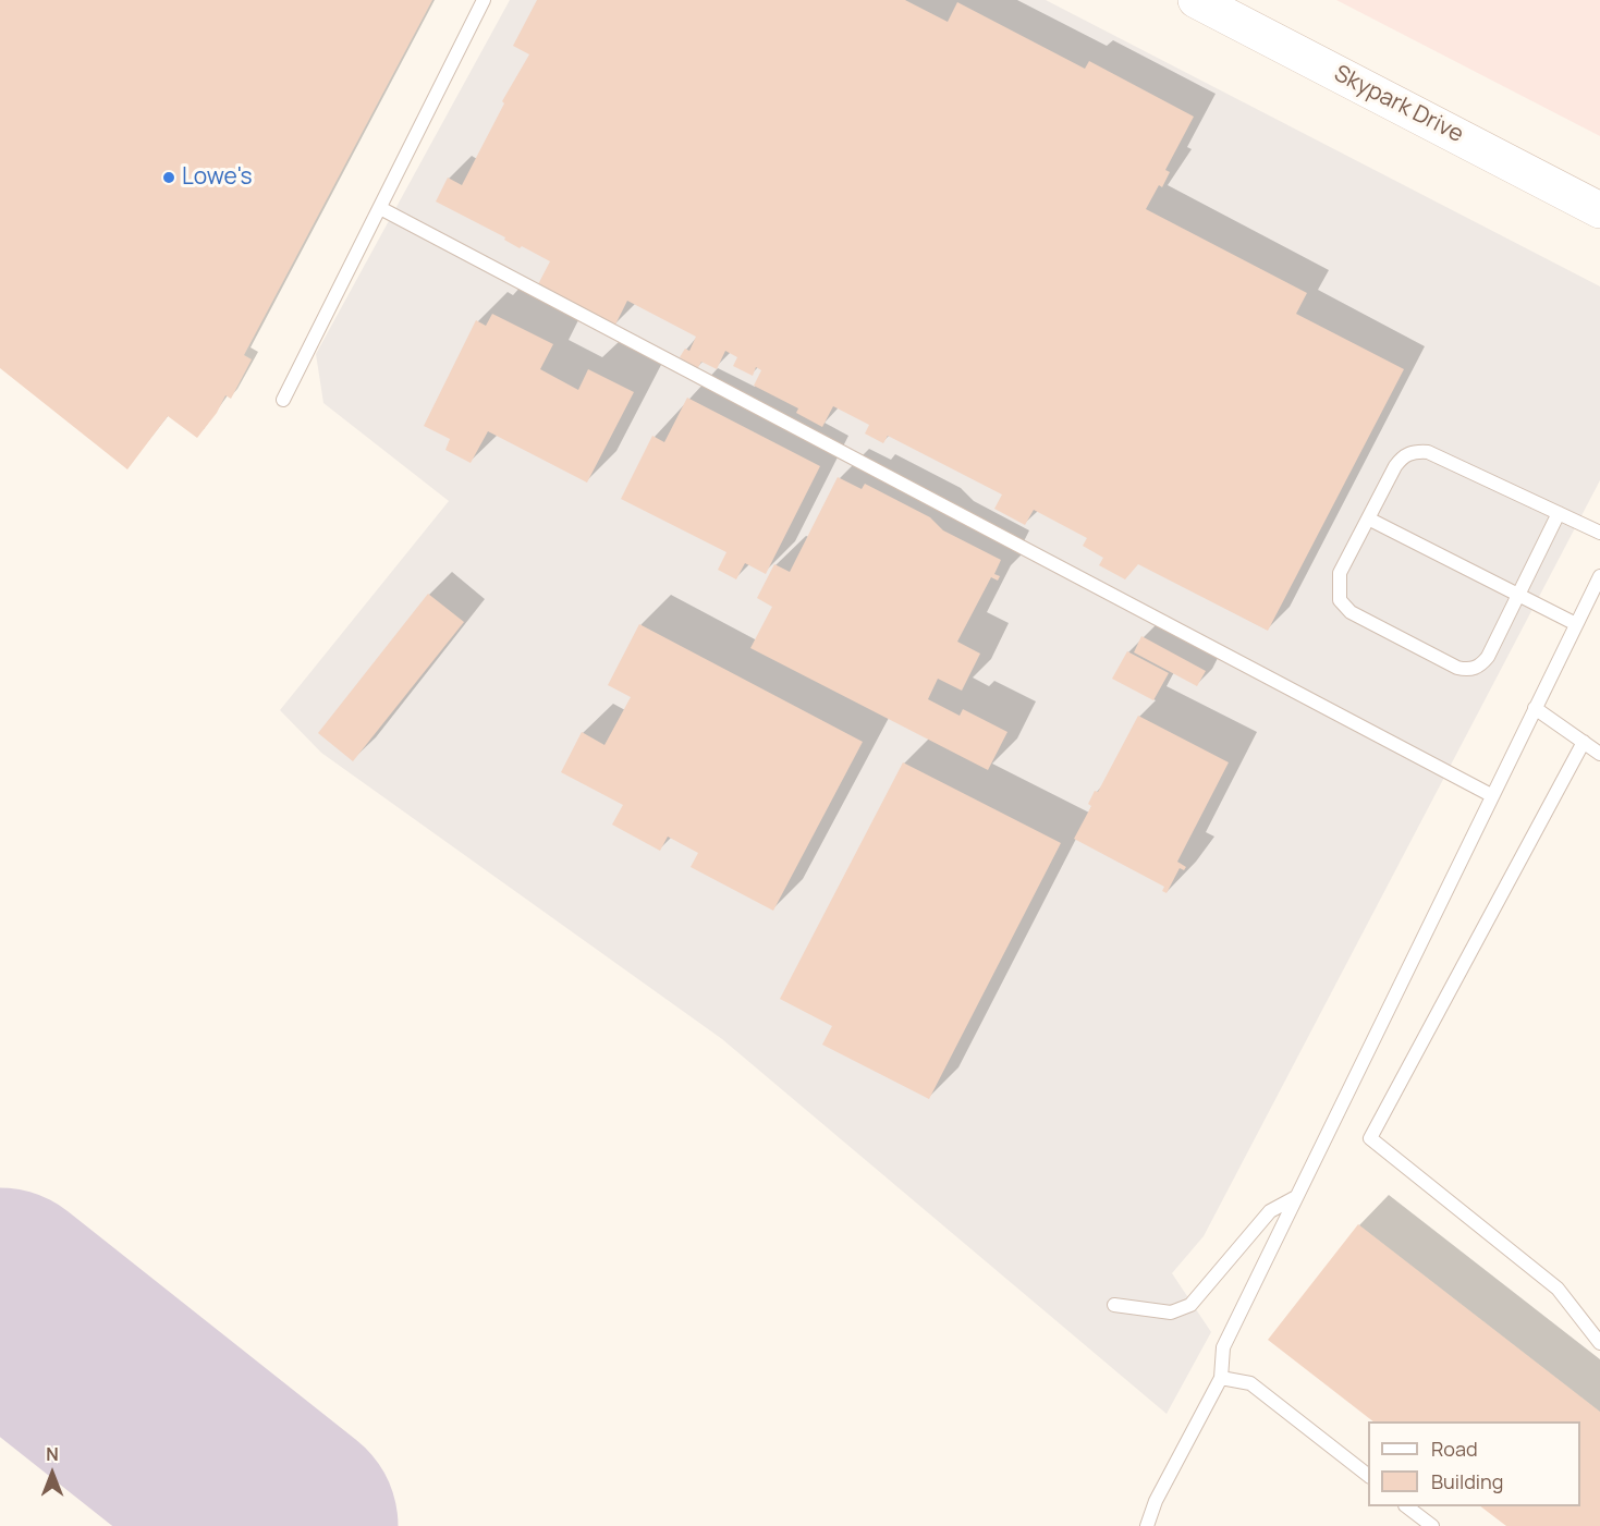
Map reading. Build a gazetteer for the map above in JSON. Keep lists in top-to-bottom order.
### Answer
{
  "streets": {
    "main road": ["Skypark Drive"]
  },
  "places": ["Lowe's"],
  "legend": ["Road", "Building"],
  "north": "top"
}
